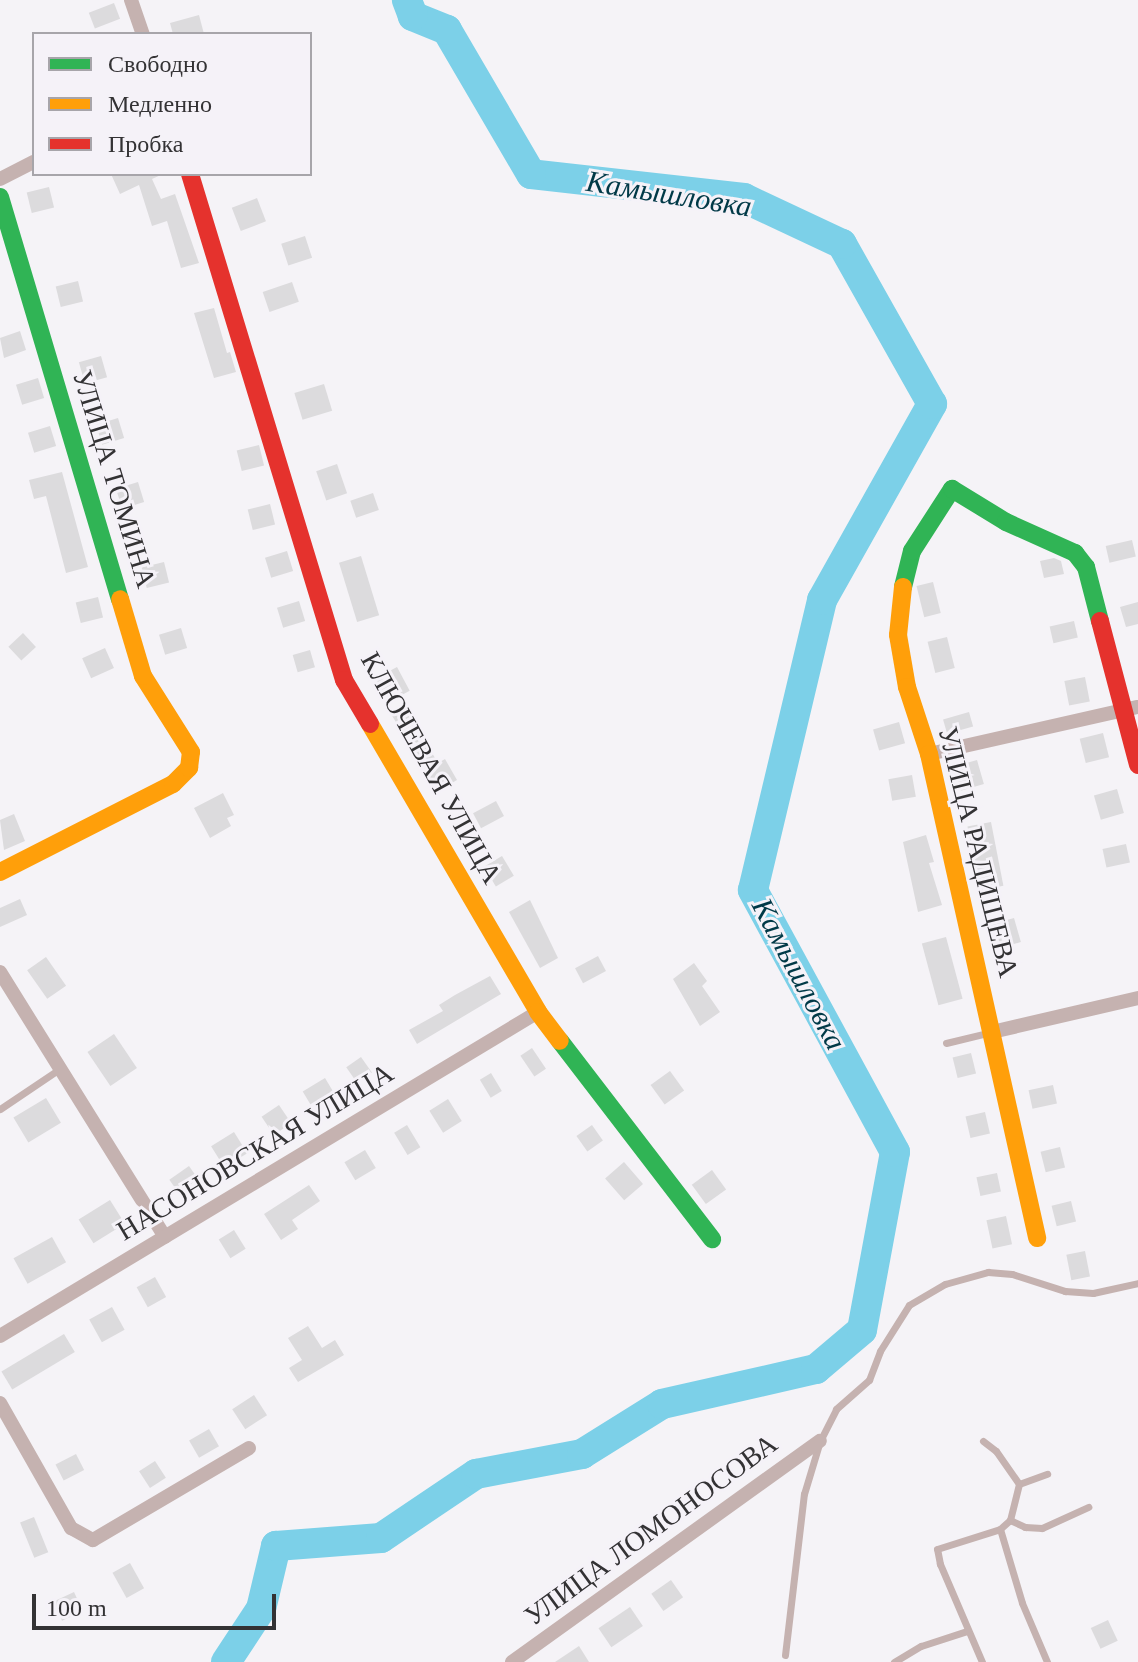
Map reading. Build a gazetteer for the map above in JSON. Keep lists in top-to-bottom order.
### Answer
{
  "streets": {
    "street": [
      "УЛИЦА ТОМИНА",
      "КЛЮЧЕВАЯ УЛИЦА",
      "УЛИЦА РАДИЩЕВА",
      "НАСОНОВСКАЯ УЛИЦА",
      "УЛИЦА ЛОМОНОСОВА"
    ]
  },
  "crossings": [
    ["КЛЮЧЕВАЯ УЛИЦА", "НАСОНОВСКАЯ УЛИЦА"]
  ],
  "water": ["Камышловка"],
  "legend": ["Свободно", "Медленно", "Пробка"],
  "scale_bar": "100 m"
}
